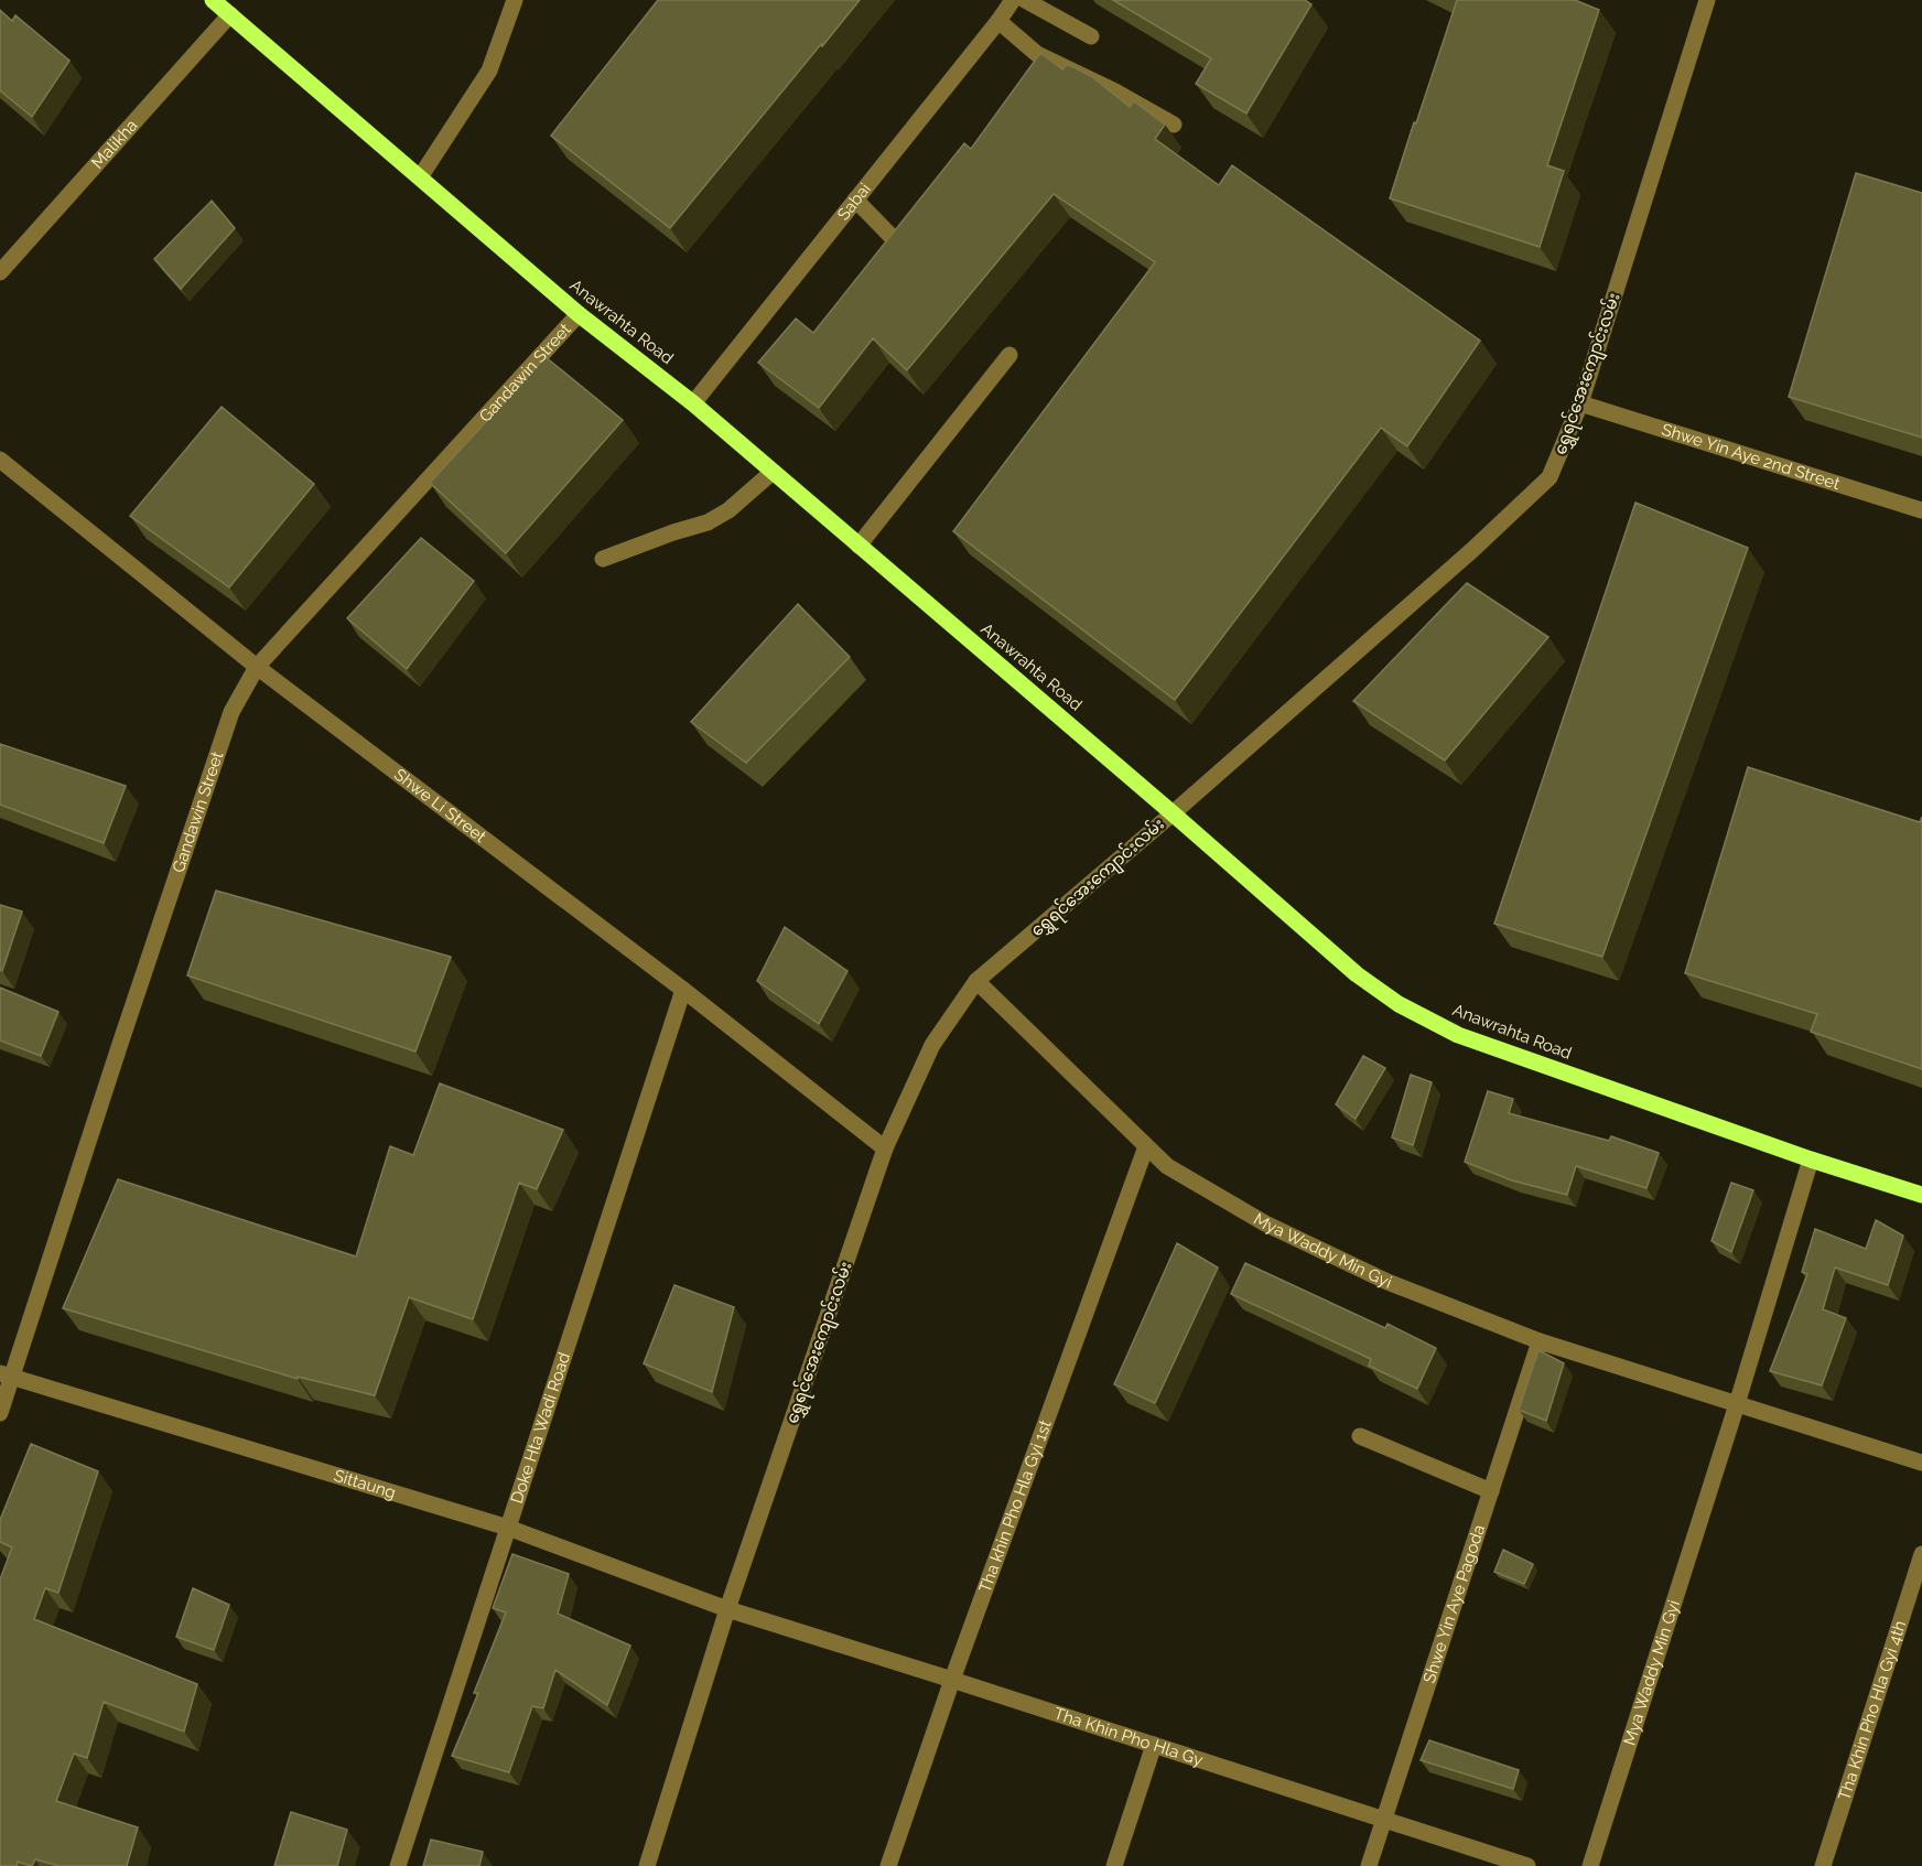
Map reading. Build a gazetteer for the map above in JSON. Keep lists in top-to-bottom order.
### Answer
{
  "streets": {
    "main road": ["Anawrahta Road"],
    "street": [
      "Malikha",
      "Sabai",
      "Gandawin Street",
      "ရွှေရင်အေးကျောင်းလမ်း",
      "Shwe Yin Aye 2nd Street",
      "Shwe Li Street",
      "Mya Waddy Min Gyi",
      "Doke Hta Wadi Road",
      "Sittaung",
      "Tha khin Pho Hla Gyi 1st",
      "Shwe Yin Aye Pagoda",
      "Tha Khin Pho Hla Gyi 4th",
      "Tha Khin Pho Hla Gy"
    ]
  },
  "crossings": [
    ["Malikha", "Anawrahta Road"],
    ["Sabai", "Anawrahta Road"],
    ["Anawrahta Road", "Gandawin Street"],
    ["Anawrahta Road", "ရွှေရင်အေးကျောင်းလမ်း"],
    ["Anawrahta Road", "Mya Waddy Min Gyi"],
    ["Gandawin Street", "Shwe Li Street"],
    ["Gandawin Street", "Sittaung"],
    ["ရွှေရင်အေးကျောင်းလမ်း", "Shwe Yin Aye 2nd Street"],
    ["ရွှေရင်အေးကျောင်းလမ်း", "Shwe Li Street"],
    ["ရွှေရင်အေးကျောင်းလမ်း", "Mya Waddy Min Gyi"],
    ["ရွှေရင်အေးကျောင်းလမ်း", "Sittaung"],
    ["ရွှေရင်အေးကျောင်းလမ်း", "Tha Khin Pho Hla Gy"],
    ["Shwe Li Street", "Doke Hta Wadi Road"],
    ["Mya Waddy Min Gyi", "Tha khin Pho Hla Gyi 1st"],
    ["Mya Waddy Min Gyi", "Shwe Yin Aye Pagoda"],
    ["Doke Hta Wadi Road", "Sittaung"],
    ["Sittaung", "Tha Khin Pho Hla Gy"],
    ["Tha khin Pho Hla Gyi 1st", "Tha Khin Pho Hla Gy"],
    ["Shwe Yin Aye Pagoda", "Tha Khin Pho Hla Gy"]
  ]
}
